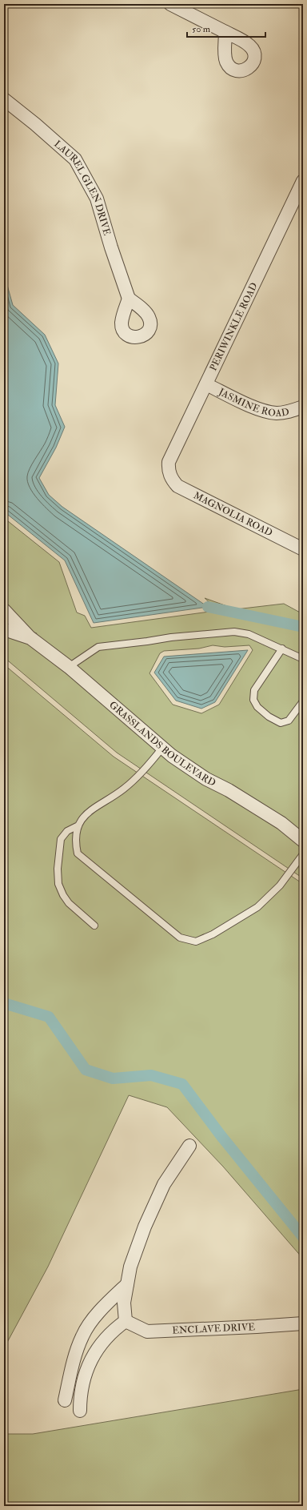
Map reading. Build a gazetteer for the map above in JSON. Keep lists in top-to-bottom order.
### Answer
{
  "streets": {
    "street": [
      "LAUREL GLEN DRIVE",
      "PERIWINKLE ROAD",
      "JASMINE ROAD",
      "MAGNOLIA ROAD",
      "GRASSLANDS BOULEVARD",
      "ENCLAVE DRIVE"
    ]
  },
  "crossings": [
    ["PERIWINKLE ROAD", "JASMINE ROAD"],
    ["PERIWINKLE ROAD", "MAGNOLIA ROAD"]
  ],
  "scale_bar": "50 m"
}
